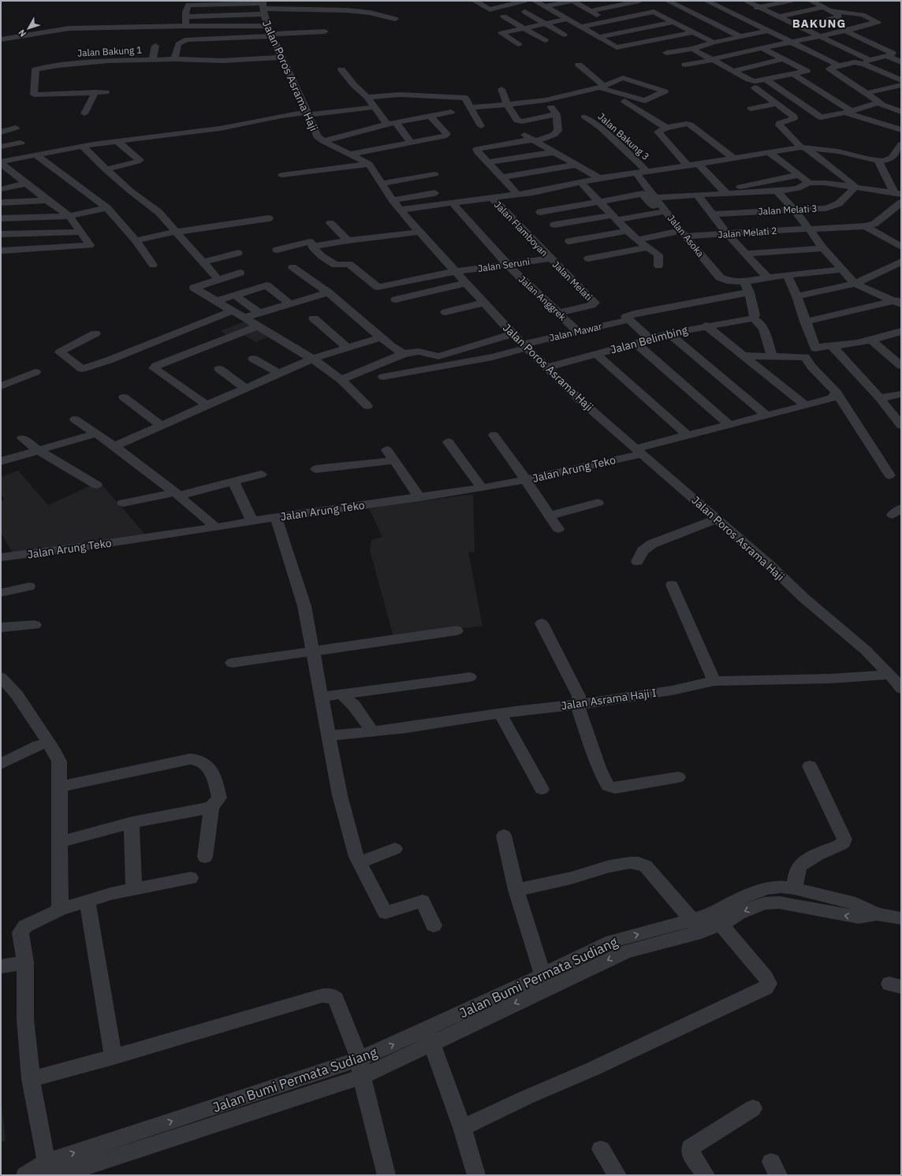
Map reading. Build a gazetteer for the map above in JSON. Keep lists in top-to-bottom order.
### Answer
{
  "streets": {
    "street": [
      "Jalan Bakung 1",
      "Jalan Poros Asrama Haji",
      "Jalan Bakung 3",
      "Jalan Melati 3",
      "Jalan Flamboyan",
      "Jalan Melati 2",
      "Jalan Asoka",
      "Jalan Seruni",
      "Jalan Melati",
      "Jalan Anggrek",
      "Jalan Mawar",
      "Jalan Belimbing",
      "Jalan Arung Teko",
      "Jalan Asrama Haji I",
      "Jalan Bumi Permata Sudiang"
    ]
  },
  "crossings": [
    ["Jalan Bakung 1", "Jalan Poros Asrama Haji"],
    ["Jalan Poros Asrama Haji", "Jalan Seruni"],
    ["Jalan Poros Asrama Haji", "Jalan Mawar"],
    ["Jalan Poros Asrama Haji", "Jalan Belimbing"],
    ["Jalan Poros Asrama Haji", "Jalan Arung Teko"],
    ["Jalan Poros Asrama Haji", "Jalan Asrama Haji I"],
    ["Jalan Flamboyan", "Jalan Seruni"],
    ["Jalan Flamboyan", "Jalan Melati"],
    ["Jalan Melati 2", "Jalan Asoka"],
    ["Jalan Seruni", "Jalan Melati"],
    ["Jalan Seruni", "Jalan Anggrek"],
    ["Jalan Melati", "Jalan Anggrek"],
    ["Jalan Anggrek", "Jalan Mawar"]
  ],
  "districts": ["BAKUNG"],
  "north": "bottom left"
}
